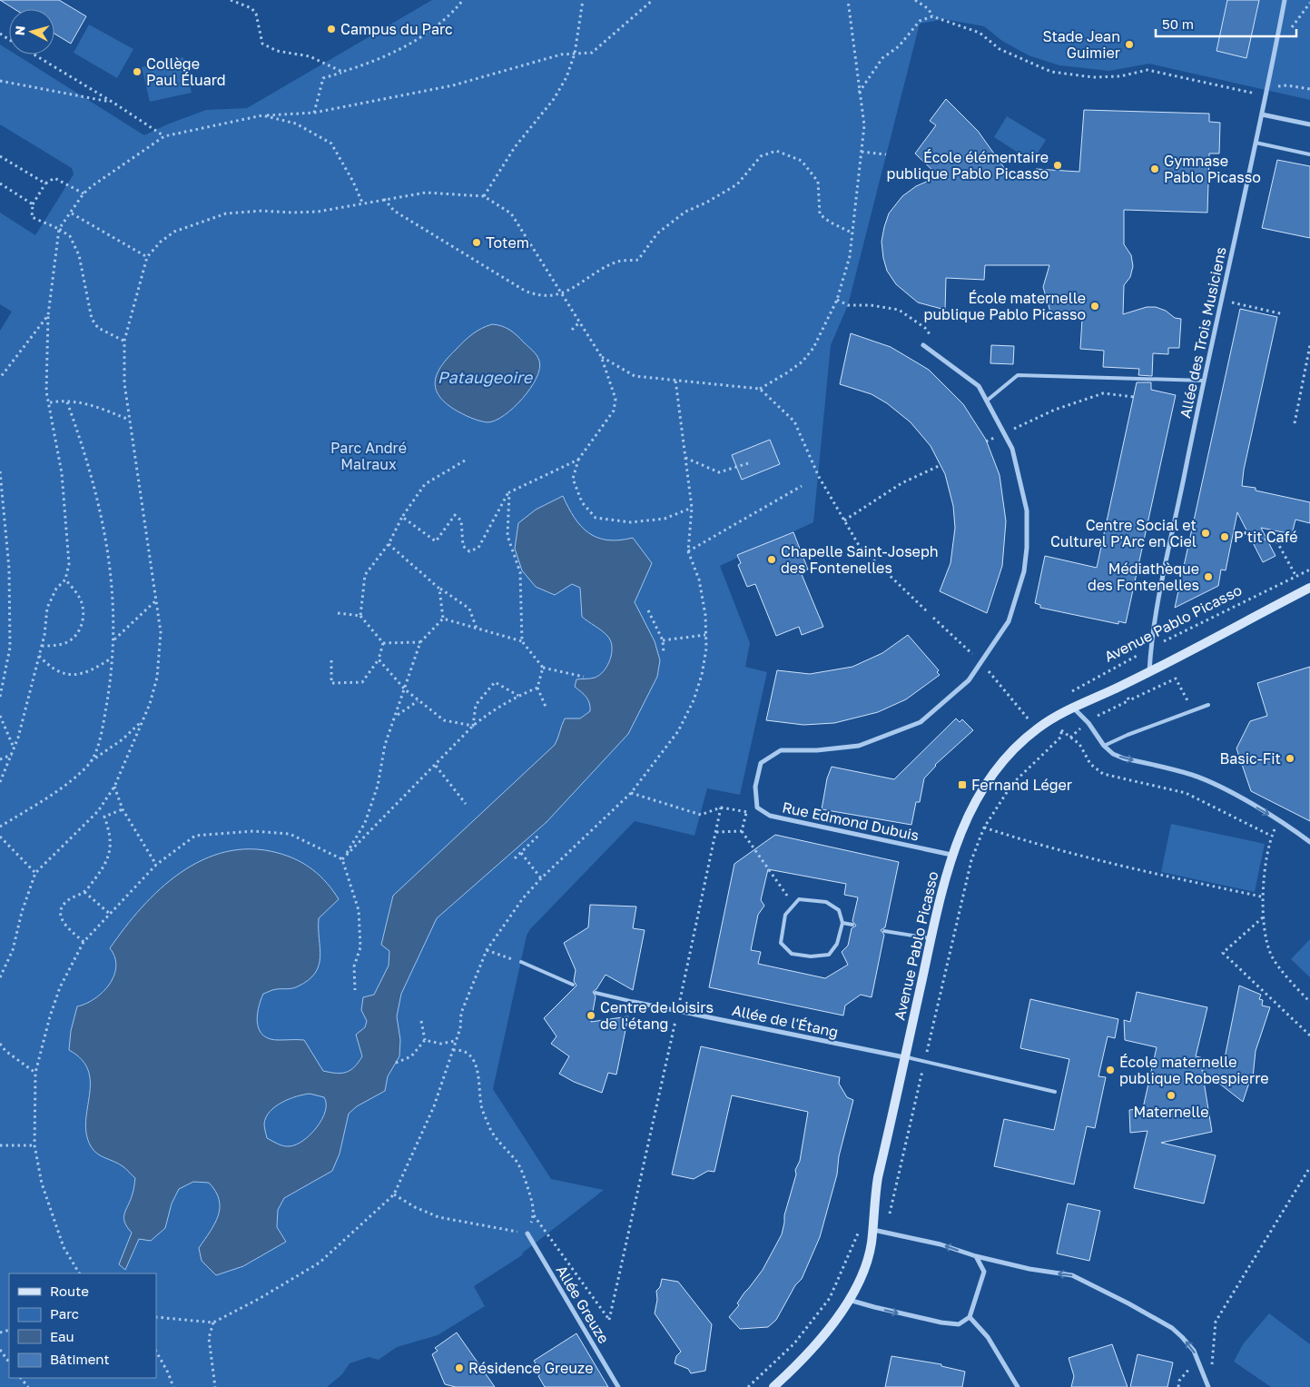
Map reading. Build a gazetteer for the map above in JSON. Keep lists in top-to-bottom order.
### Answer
{
  "streets": {
    "street": [
      "Allée des Trois Musiciens",
      "Avenue Pablo Picasso",
      "Rue Edmond Dubuis",
      "Allée de l'Étang",
      "Allée Greuze"
    ]
  },
  "crossings": [
    ["Allée des Trois Musiciens", "Avenue Pablo Picasso"],
    ["Avenue Pablo Picasso", "Rue Edmond Dubuis"],
    ["Avenue Pablo Picasso", "Allée de l'Étang"]
  ],
  "water": ["Pataugeoire"],
  "parks": ["Parc André Malraux"],
  "places": {
    "other": [
      "Campus du Parc",
      "Stade Jean Guimier",
      "Collège Paul Éluard",
      "École élémentaire publique Pablo Picasso",
      "Gymnase Pablo Picasso",
      "Totem",
      "École maternelle publique Pablo Picasso",
      "Centre Social et Culturel P'Arc en Ciel",
      "P'tit Café",
      "Chapelle Saint-Joseph des Fontenelles",
      "Médiathèque des Fontenelles",
      "Basic-Fit",
      "Centre de loisirs de l'étang",
      "École maternelle publique Robespierre",
      "Maternelle",
      "Résidence Greuze"
    ],
    "transit": ["Fernand Léger"]
  },
  "legend": [
    "Route",
    "Parc",
    "Eau",
    "Bâtiment"
  ],
  "scale_bar": "50 m",
  "north": "left"
}
